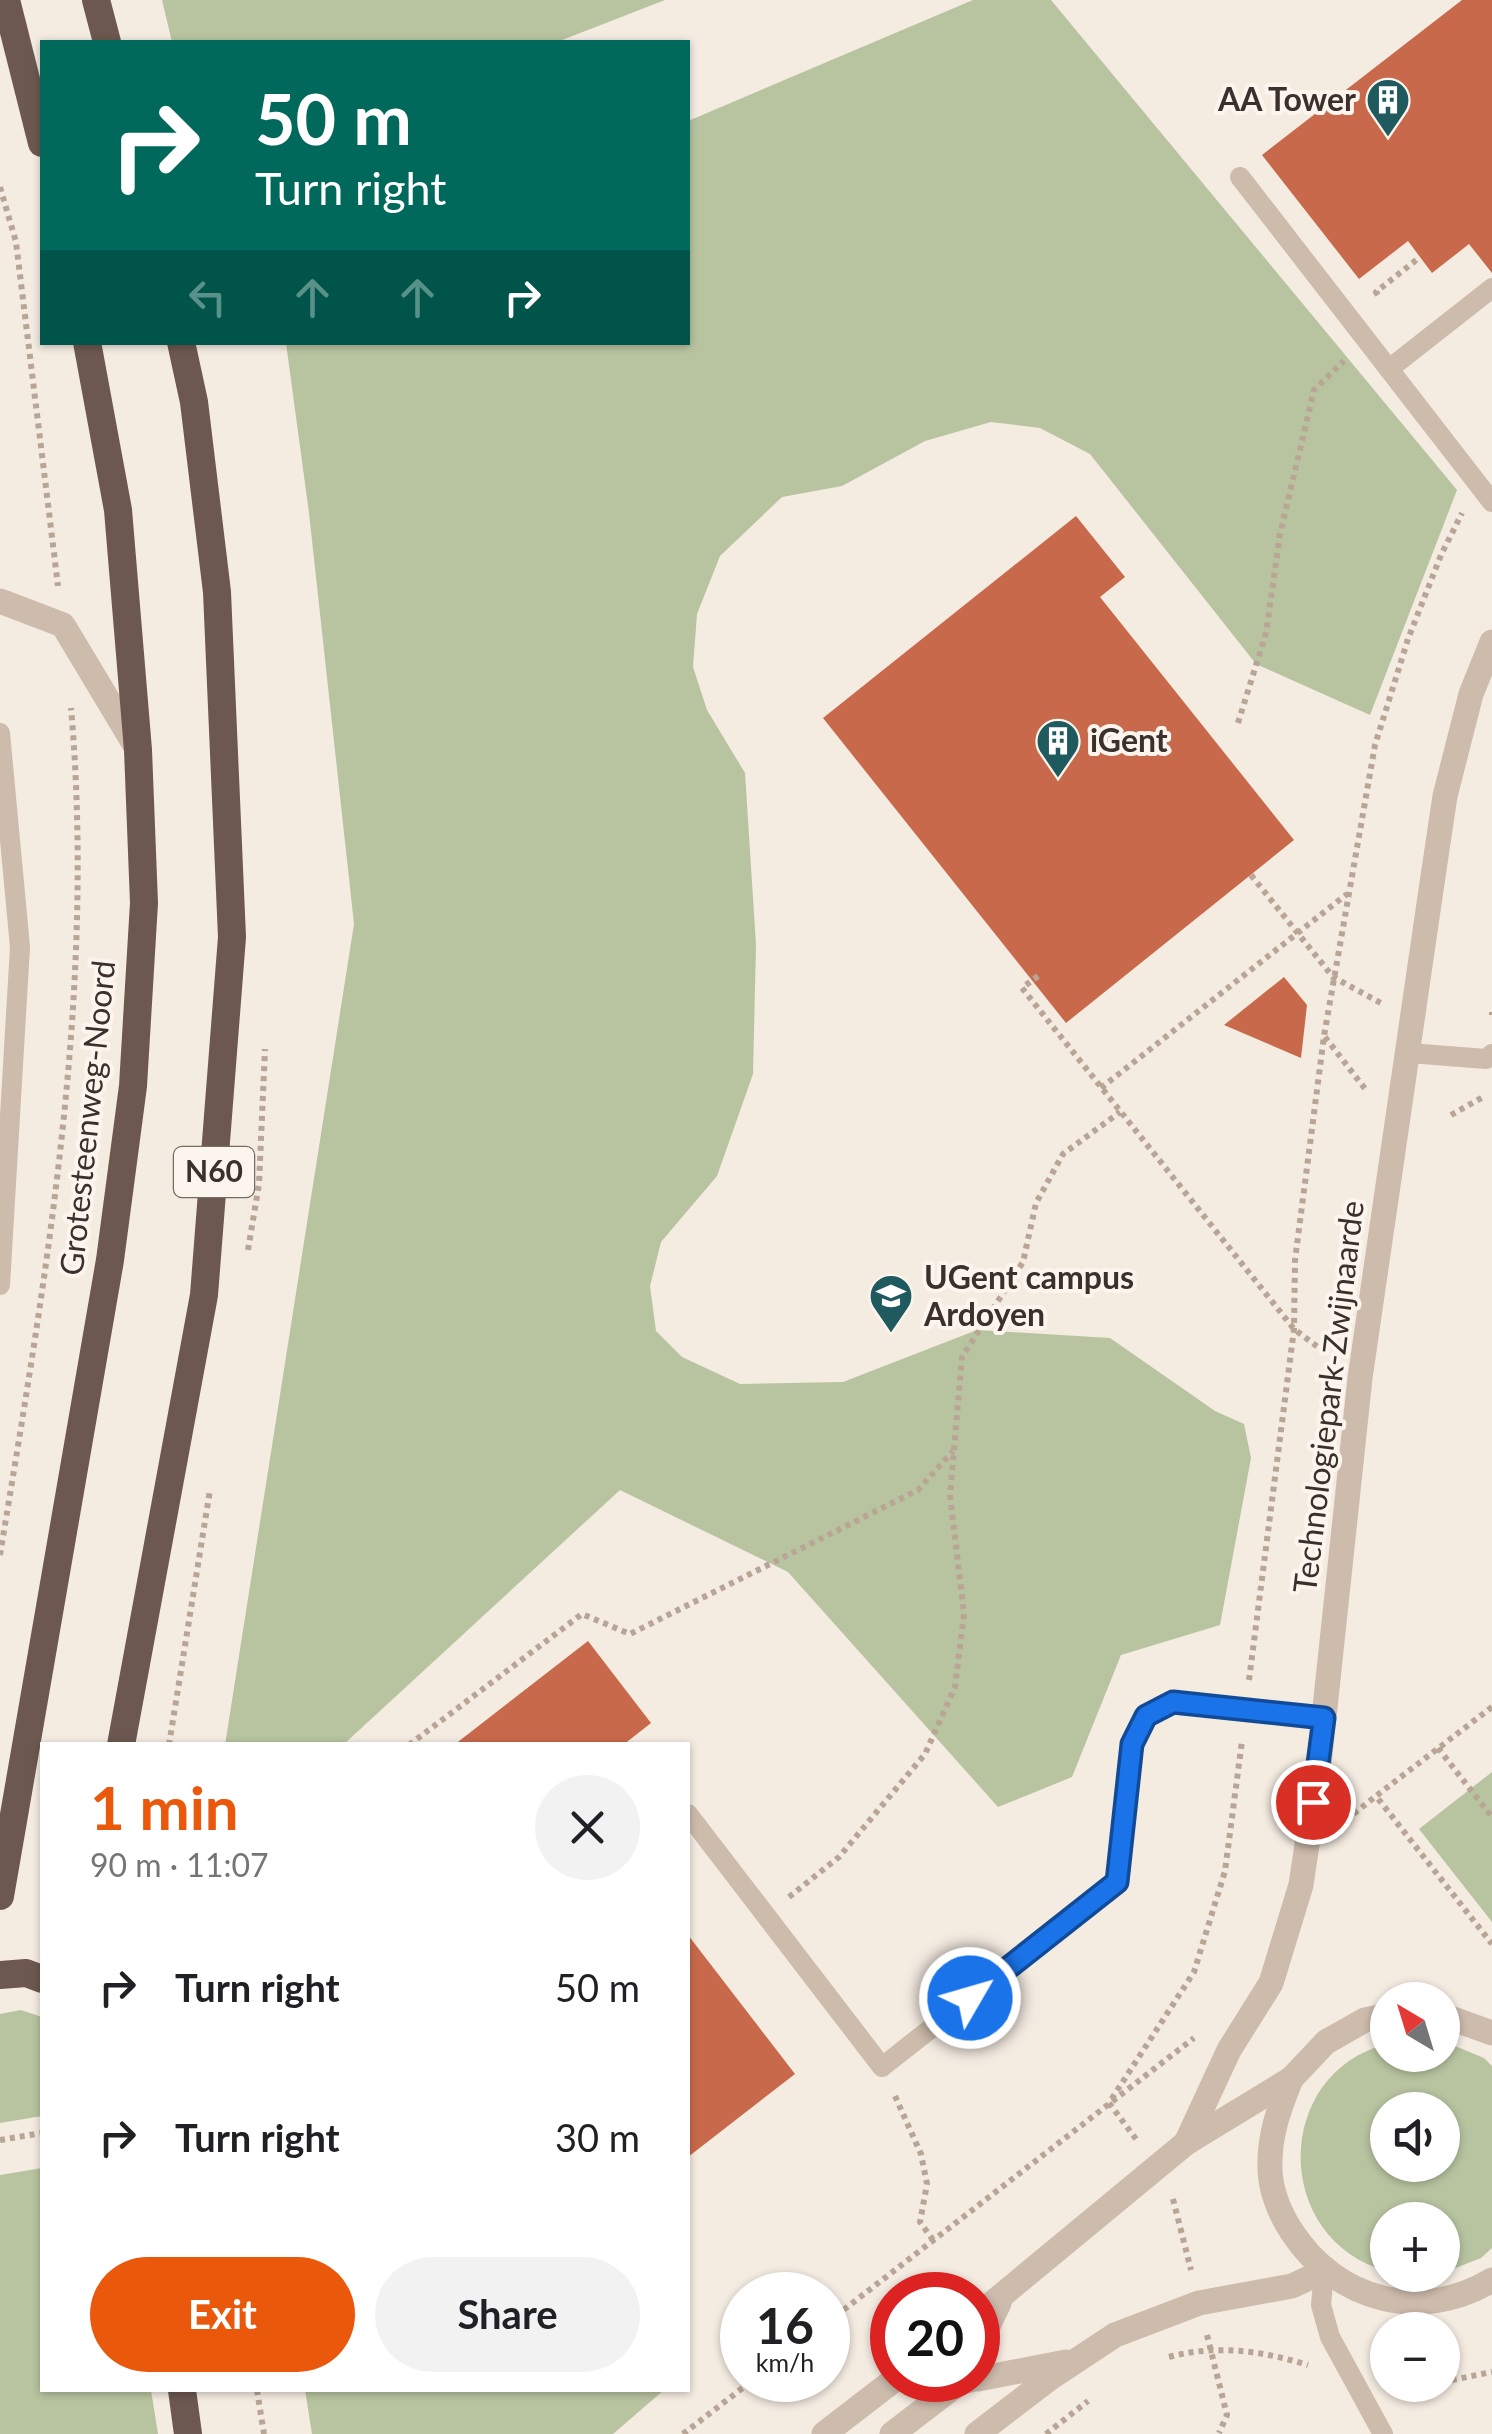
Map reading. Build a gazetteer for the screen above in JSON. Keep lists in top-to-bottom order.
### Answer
{
  "streets": {
    "highway": ["Grotesteenweg-Noord", "N60"],
    "street": ["Technologiepark-Zwijnaarde"]
  },
  "places": {
    "building": ["AA Tower", "iGent"],
    "school or university": ["UGent campus Ardoyen"]
  },
  "north": "top left",
  "page": {
    "turn": ["50 m", "Turn right"],
    "heading": ["1 min", "90 m · 11:07"],
    "list": [
      {
        "name": "Turn right",
        "value": "50 m"
      },
      {
        "name": "Turn right",
        "value": "30 m"
      }
    ],
    "map_buttons": ["+", "−"],
    "buttons": ["Exit", "Share"],
    "speed": "16 km/h",
    "limit": "20"
  }
}
